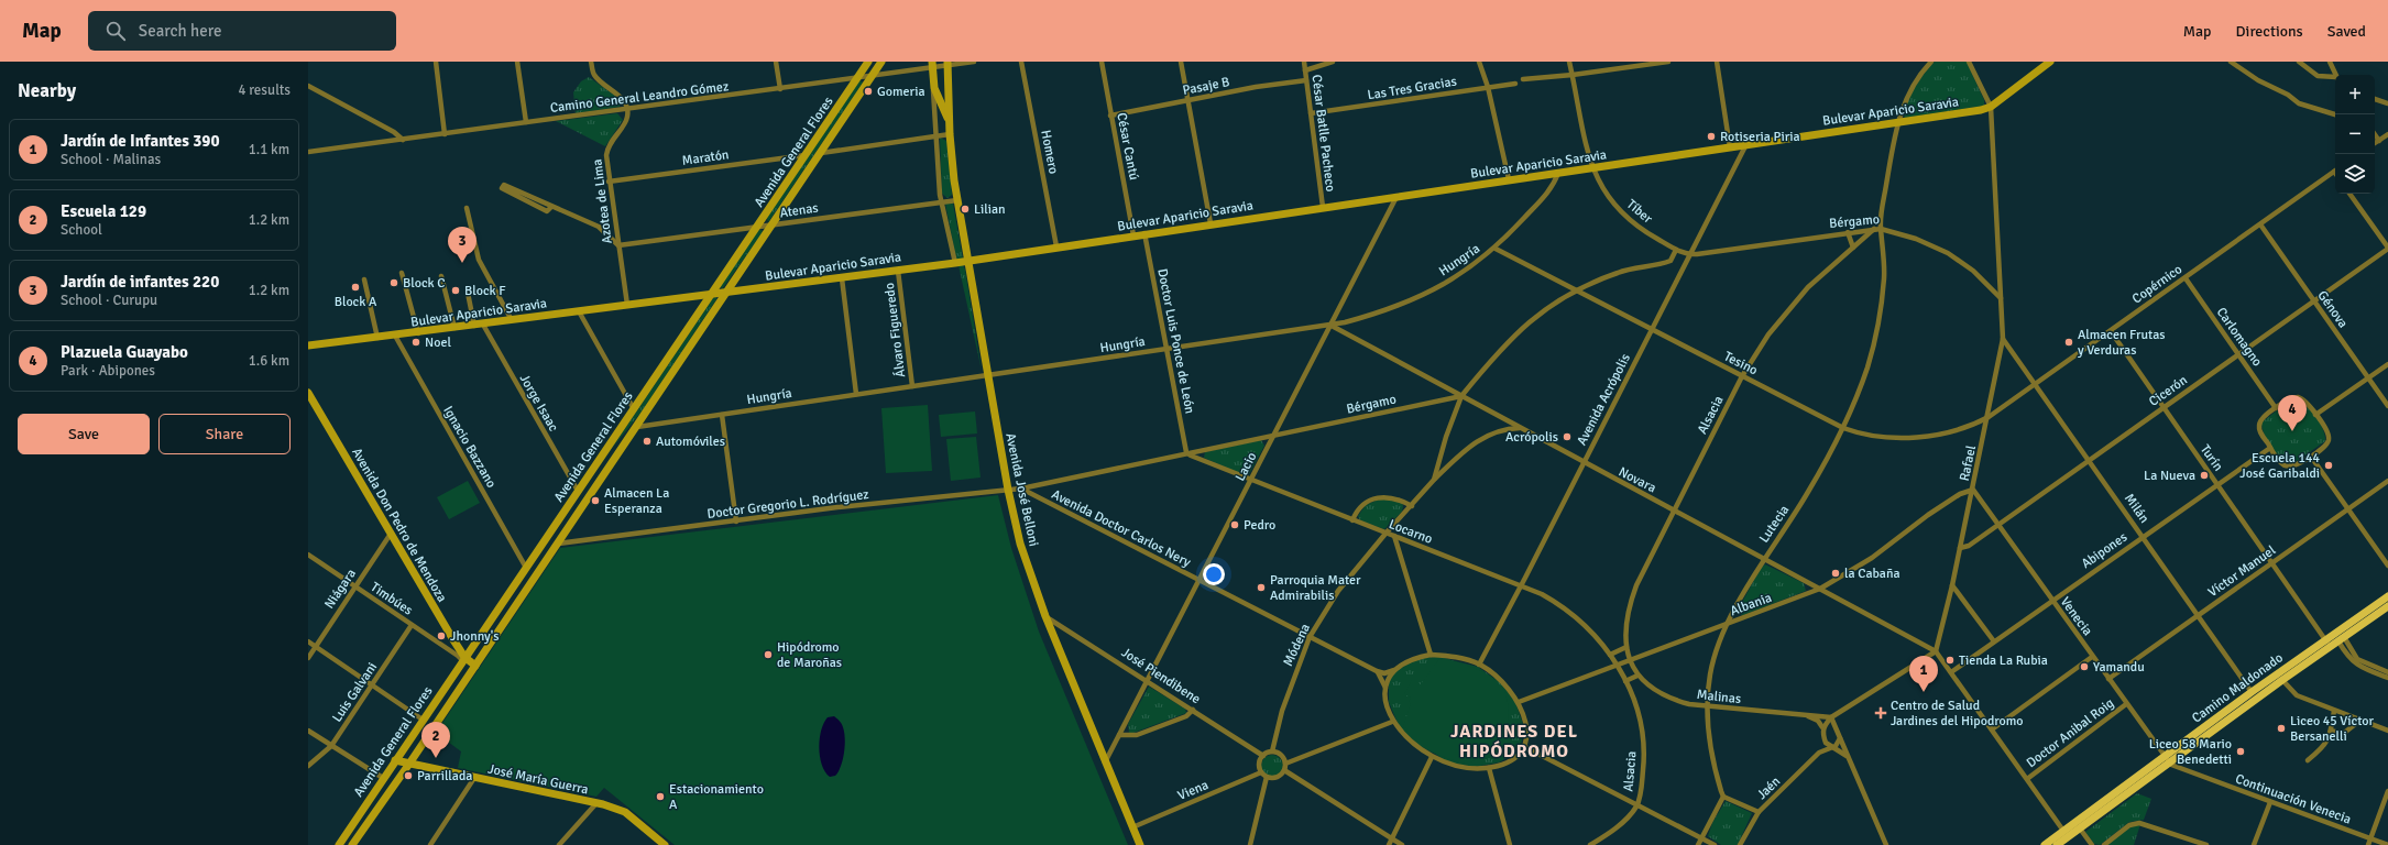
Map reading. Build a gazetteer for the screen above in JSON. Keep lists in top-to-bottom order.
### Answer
{
  "streets": {
    "main road": [
      "Bulevar Aparicio Saravia",
      "Avenida General Flores",
      "Avenida José Belloni",
      "Avenida Don Pedro de Mendoza",
      "Camino Maldonado",
      "José María Guerra"
    ],
    "street": [
      "Pasaje B",
      "Las Tres Gracias",
      "Camino General Leandro Gómez",
      "César Batlle Pacheco",
      "César Cantú",
      "Homero",
      "Maratón",
      "Azotea de Lima",
      "Atenas",
      "Tíber",
      "Bérgamo",
      "Hungría",
      "Copérnico",
      "Génova",
      "Álvaro Figueredo",
      "Carlomagno",
      "Doctor Luis Ponce de León",
      "Tesino",
      "Cicerón",
      "Avenida Acrópolis",
      "Jorge Isaac",
      "Alsacia",
      "Ignacio Bazzano",
      "Turín",
      "Rafael",
      "Lacio",
      "Novara",
      "Doctor Gregorio L. Rodríguez",
      "Milán",
      "Lutecia",
      "Avenida Doctor Carlos Nery",
      "Locarno",
      "Abipones",
      "Víctor Manuel",
      "Niágara",
      "Timbúes",
      "Albania",
      "Venecia",
      "Módena",
      "José Piendibene",
      "Luis Galvani",
      "Malinas",
      "Doctor Anibal Roig",
      "Jaén",
      "Viena",
      "Continuación Venecia"
    ]
  },
  "crossings": [
    ["Pasaje B", "César Batlle Pacheco"],
    ["Pasaje B", "César Cantú"],
    ["Las Tres Gracias", "César Batlle Pacheco"],
    ["Camino General Leandro Gómez", "Avenida General Flores"],
    ["Camino General Leandro Gómez", "Azotea de Lima"],
    ["Camino General Leandro Gómez", "Avenida José Belloni"],
    ["Bulevar Aparicio Saravia", "César Batlle Pacheco"],
    ["Bulevar Aparicio Saravia", "César Cantú"],
    ["Bulevar Aparicio Saravia", "Avenida General Flores"],
    ["Bulevar Aparicio Saravia", "Homero"],
    ["Bulevar Aparicio Saravia", "Azotea de Lima"],
    ["Bulevar Aparicio Saravia", "Tíber"],
    ["Bulevar Aparicio Saravia", "Hungría"],
    ["Bulevar Aparicio Saravia", "Álvaro Figueredo"],
    ["Bulevar Aparicio Saravia", "Doctor Luis Ponce de León"],
    ["Bulevar Aparicio Saravia", "Avenida Acrópolis"],
    ["Bulevar Aparicio Saravia", "Jorge Isaac"],
    ["Bulevar Aparicio Saravia", "Ignacio Bazzano"],
    ["Bulevar Aparicio Saravia", "Rafael"],
    ["Bulevar Aparicio Saravia", "Lacio"],
    ["Bulevar Aparicio Saravia", "Avenida José Belloni"],
    ["Avenida General Flores", "Maratón"],
    ["Avenida General Flores", "Atenas"],
    ["Avenida General Flores", "Hungría"],
    ["Avenida General Flores", "Jorge Isaac"],
    ["Avenida General Flores", "Ignacio Bazzano"],
    ["Avenida General Flores", "Doctor Gregorio L. Rodríguez"],
    ["Avenida General Flores", "Avenida Don Pedro de Mendoza"],
    ["Avenida General Flores", "Timbúes"],
    ["Avenida General Flores", "José María Guerra"],
    ["Maratón", "Azotea de Lima"],
    ["Azotea de Lima", "Atenas"],
    ["Atenas", "Avenida José Belloni"],
    ["Tíber", "Bérgamo"],
    ["Tíber", "Avenida Acrópolis"],
    ["Bérgamo", "Doctor Luis Ponce de León"],
    ["Bérgamo", "Avenida Acrópolis"],
    ["Bérgamo", "Alsacia"],
    ["Bérgamo", "Rafael"],
    ["Bérgamo", "Lacio"],
    ["Bérgamo", "Novara"],
    ["Bérgamo", "Doctor Gregorio L. Rodríguez"],
    ["Bérgamo", "Lutecia"],
    ["Bérgamo", "Avenida Doctor Carlos Nery"],
    ["Bérgamo", "Locarno"],
    ["Bérgamo", "Módena"],
    ["Hungría", "Álvaro Figueredo"],
    ["Hungría", "Doctor Luis Ponce de León"],
    ["Hungría", "Tesino"],
    ["Hungría", "Lacio"],
    ["Hungría", "Novara"],
    ["Hungría", "Avenida José Belloni"],
    ["Copérnico", "Génova"],
    ["Copérnico", "Carlomagno"],
    ["Copérnico", "Tesino"],
    ["Copérnico", "Turín"],
    ["Copérnico", "Rafael"],
    ["Copérnico", "Milán"],
    ["Génova", "Cicerón"],
    ["Carlomagno", "Cicerón"],
    ["Carlomagno", "Abipones"],
    ["Doctor Luis Ponce de León", "Locarno"],
    ["Tesino", "Avenida Acrópolis"],
    ["Tesino", "Alsacia"],
    ["Tesino", "Rafael"],
    ["Tesino", "Lutecia"],
    ["Cicerón", "Turín"],
    ["Cicerón", "Rafael"],
    ["Cicerón", "Milán"],
    ["Cicerón", "Venecia"],
    ["Avenida Acrópolis", "Novara"],
    ["Avenida Acrópolis", "Locarno"],
    ["Avenida Acrópolis", "Albania"],
    ["Alsacia", "Novara"],
    ["Alsacia", "Locarno"],
    ["Alsacia", "Albania"],
    ["Alsacia", "Malinas"],
    ["Turín", "Abipones"],
    ["Turín", "Víctor Manuel"],
    ["Turín", "Camino Maldonado"],
    ["Rafael", "Novara"],
    ["Rafael", "Milán"],
    ["Rafael", "Albania"],
    ["Rafael", "Venecia"],
    ["Lacio", "Novara"],
    ["Lacio", "Avenida José Belloni"],
    ["Lacio", "Avenida Doctor Carlos Nery"],
    ["Lacio", "Locarno"],
    ["Lacio", "José Piendibene"],
    ["Novara", "Lutecia"],
    ["Novara", "Albania"],
    ["Novara", "Módena"],
    ["Avenida José Belloni", "Doctor Gregorio L. Rodríguez"],
    ["Avenida José Belloni", "José Piendibene"],
    ["Avenida José Belloni", "Viena"],
    ["Doctor Gregorio L. Rodríguez", "Avenida Doctor Carlos Nery"],
    ["Milán", "Abipones"],
    ["Milán", "Víctor Manuel"],
    ["Milán", "Camino Maldonado"],
    ["Lutecia", "Albania"],
    ["Lutecia", "Malinas"],
    ["Avenida Don Pedro de Mendoza", "Niágara"],
    ["Avenida Don Pedro de Mendoza", "Timbúes"],
    ["Avenida Doctor Carlos Nery", "Módena"],
    ["Locarno", "Albania"],
    ["Locarno", "Módena"],
    ["Abipones", "Venecia"],
    ["Víctor Manuel", "Venecia"],
    ["Niágara", "Timbúes"],
    ["Timbúes", "Luis Galvani"],
    ["Albania", "Venecia"],
    ["Albania", "Malinas"],
    ["Venecia", "Camino Maldonado"],
    ["Venecia", "Doctor Anibal Roig"],
    ["Venecia", "Continuación Venecia"],
    ["Módena", "José Piendibene"],
    ["Módena", "Viena"],
    ["José Piendibene", "Viena"],
    ["Camino Maldonado", "Continuación Venecia"]
  ],
  "districts": ["JARDINES DEL HIPÓDROMO"],
  "places": {
    "other": [
      "Gomeria",
      "Rotiseria Piria",
      "Lilian",
      "Block C",
      "Block A",
      "Block F",
      "Noel",
      "Almacen Frutas y Verduras",
      "Acrópolis",
      "Automóviles",
      "Escuela 144 José Garibaldi",
      "La Nueva",
      "Almacen La Esperanza",
      "Pedro",
      "la Cabaña",
      "Parroquia Mater Admirabilis",
      "Jhonny's",
      "Hipódromo de Maroñas",
      "Tienda La Rubia",
      "Yamandu",
      "Liceo 45 Víctor Bersanelli",
      "Liceo 58 Mario Benedetti",
      "Parrillada",
      "Estacionamiento A"
    ],
    "health": ["Centro de Salud Jardines del Hipodromo"]
  },
  "page": {
    "header": "Map",
    "search": "Search here",
    "nav": ["Map", "Directions", "Saved"],
    "heading": ["Nearby", "4 results"],
    "map_buttons": ["+", "−"],
    "list": [
      {
        "mark": "1",
        "name": "Jardín de Infantes 390",
        "note": "School · Malinas",
        "value": "1.1 km"
      },
      {
        "mark": "2",
        "name": "Escuela 129",
        "note": "School",
        "value": "1.2 km"
      },
      {
        "mark": "3",
        "name": "Jardín de infantes 220",
        "note": "School · Curupu",
        "value": "1.2 km"
      },
      {
        "mark": "4",
        "name": "Plazuela Guayabo",
        "note": "Park · Abipones",
        "value": "1.6 km"
      }
    ],
    "pins": [
      "3",
      "4",
      "1",
      "2"
    ],
    "buttons": ["Save", "Share"]
  }
}
